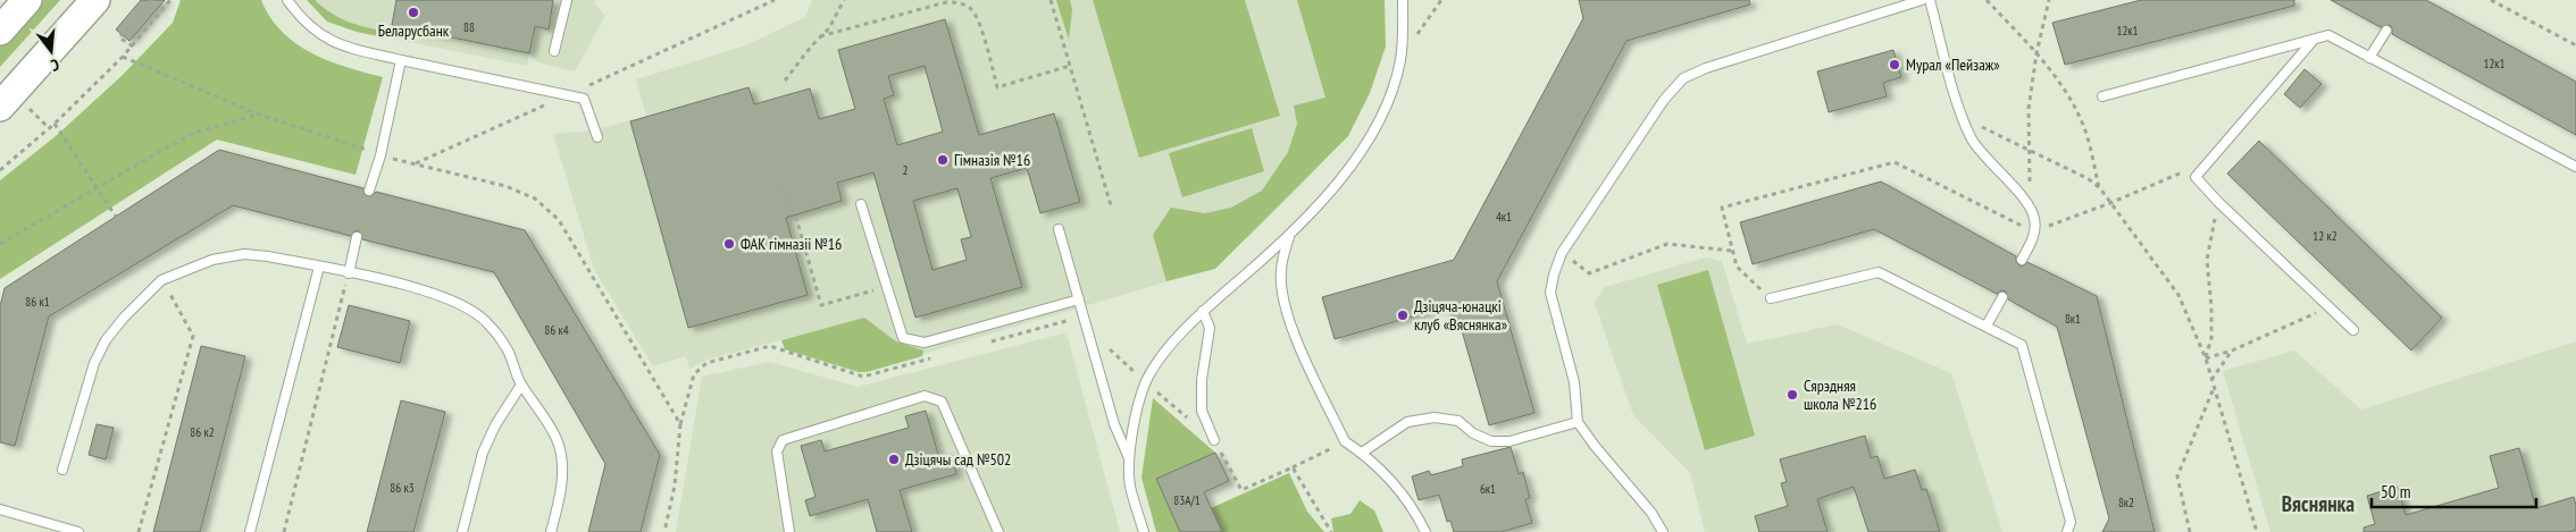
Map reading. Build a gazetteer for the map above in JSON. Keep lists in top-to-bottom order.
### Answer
{
  "districts": ["Вяснянка"],
  "places": [
    "Беларусбанк",
    "Мурал «Пейзаж»",
    "Гімназія №16",
    "ФАК гімназіі №16",
    "Дзіцяча-юнацкі клуб «Вяснянка»",
    "Сярэдняя школа №216",
    "Дзіцячы сад №502"
  ],
  "house_numbers": [
    "88",
    "12к1",
    "12к1",
    "2",
    "4к1",
    "12 к2",
    "86 к1",
    "8к1",
    "86 к4",
    "86 к2",
    "86 к3",
    "6к1",
    "83А/1",
    "8к2"
  ],
  "scale_bar": "50 m",
  "north": "bottom"
}
